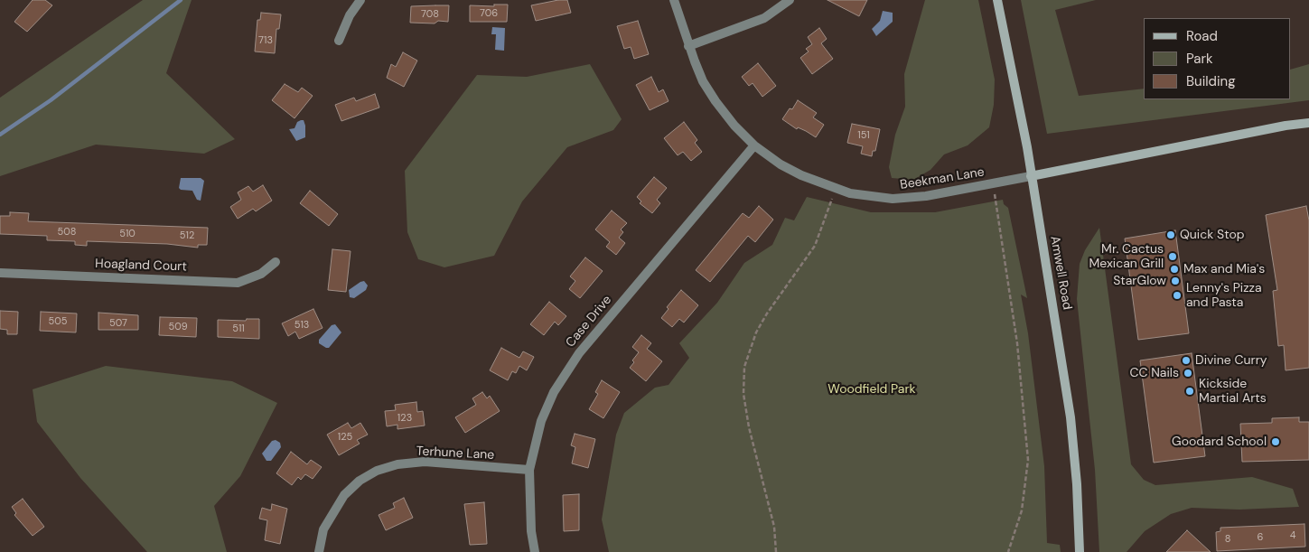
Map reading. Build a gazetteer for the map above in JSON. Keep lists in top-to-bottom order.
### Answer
{
  "streets": {
    "main road": ["Beekman Lane", "Amwell Road"],
    "street": ["Hoagland Court", "Case Drive", "Terhune Lane"]
  },
  "crossings": [
    ["Beekman Lane", "Amwell Road"],
    ["Beekman Lane", "Case Drive"],
    ["Case Drive", "Terhune Lane"]
  ],
  "parks": ["Woodfield Park"],
  "places": [
    "Quick Stop",
    "Mr. Cactus Mexican Grill",
    "Max and Mia's",
    "StarGlow",
    "Lenny's Pizza and Pasta",
    "Divine Curry",
    "CC Nails",
    "Kickside Martial Arts",
    "Goodard School"
  ],
  "house_numbers": [
    "706",
    "708",
    "713",
    "151",
    "508",
    "510",
    "512",
    "505",
    "507",
    "513",
    "509",
    "511",
    "123",
    "125",
    "4",
    "6",
    "8"
  ],
  "legend": ["Road", "Park", "Building"]
}
